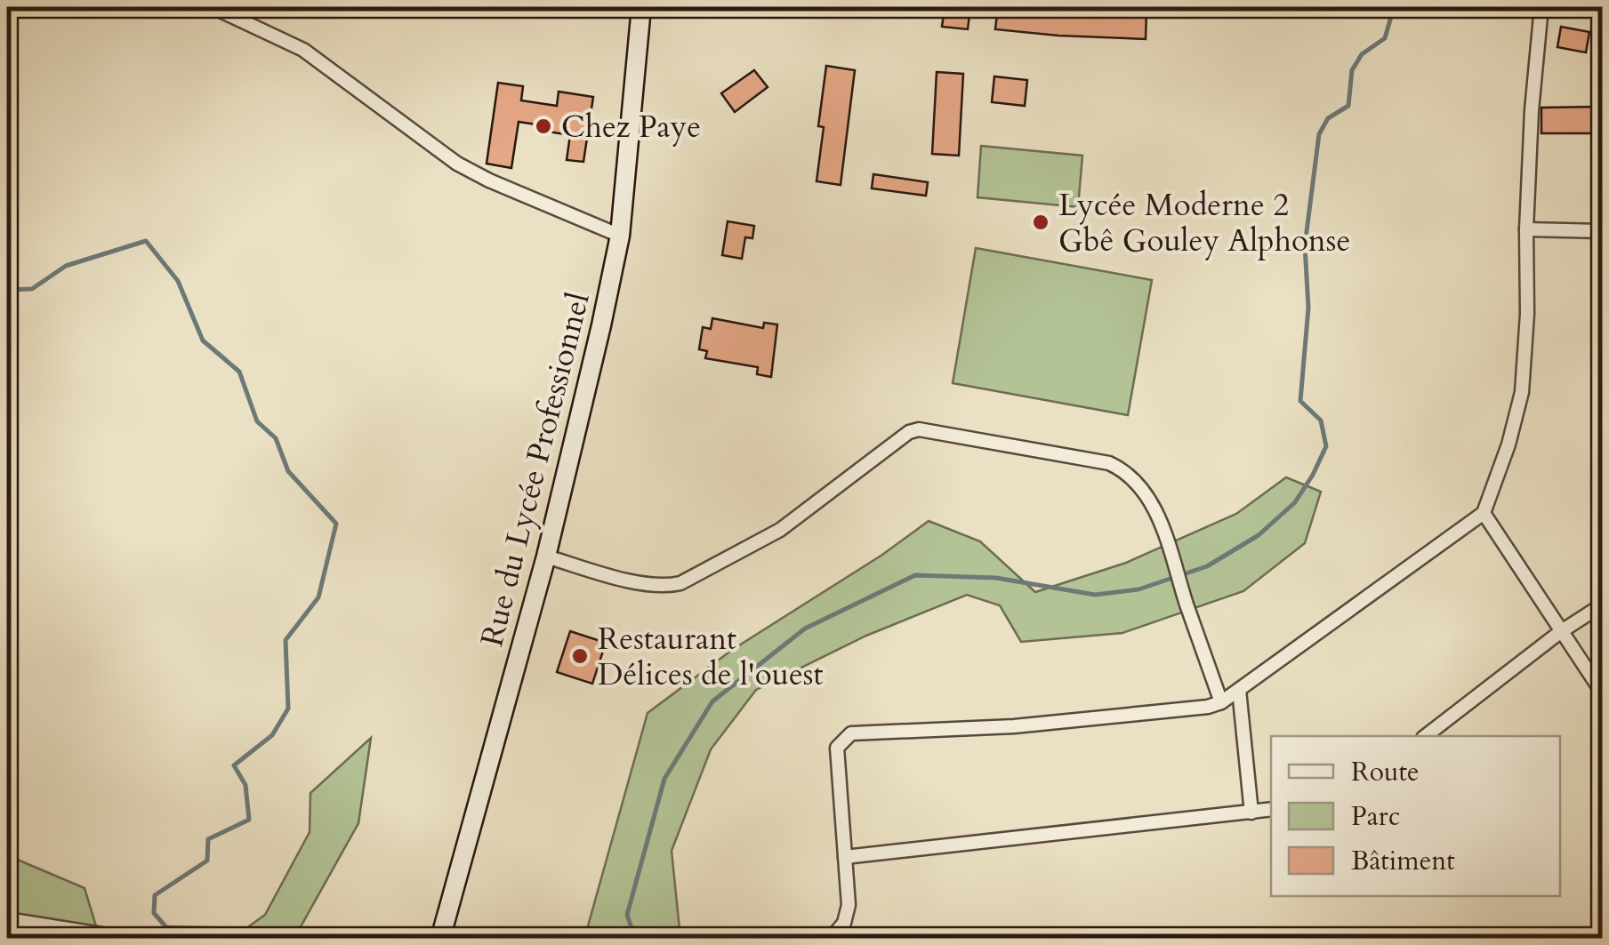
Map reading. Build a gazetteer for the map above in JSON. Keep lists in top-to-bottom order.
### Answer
{
  "streets": {
    "main road": ["Rue du Lycée Professionnel"]
  },
  "places": ["Chez Paye", "Lycée Moderne 2 Gbê Gouley Alphonse", "Restaurant Délices de l'ouest"],
  "legend": ["Route", "Parc", "Bâtiment"]
}
